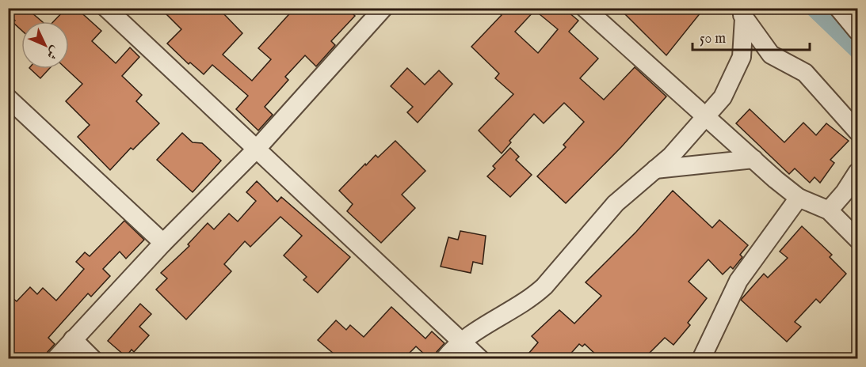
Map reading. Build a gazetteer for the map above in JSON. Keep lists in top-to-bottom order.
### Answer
{
  "scale_bar": "50 m",
  "north": "bottom right"
}
